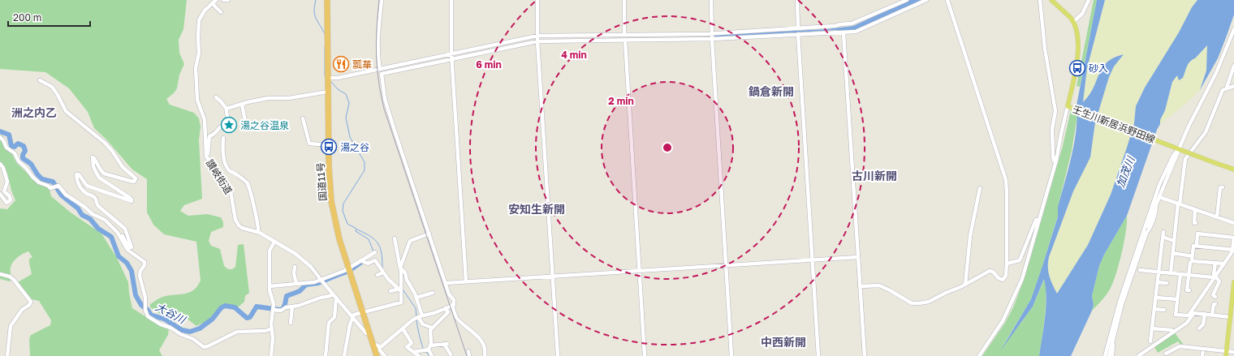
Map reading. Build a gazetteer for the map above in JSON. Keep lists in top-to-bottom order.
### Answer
{
  "streets": {
    "highway": ["国道11号"],
    "main road": ["壬生川新居浜野田線"],
    "street": ["讃岐街道"]
  },
  "crossings": [
    ["讃岐街道", "国道11号"]
  ],
  "districts": [
    "鍋倉新開",
    "洲之内乙",
    "古川新開",
    "安知生新開",
    "中西新開"
  ],
  "water": ["加茂川", "大谷川"],
  "places": {
    "restaurant": ["瓢華"],
    "bus stop": ["砂入", "湯之谷"],
    "place": ["湯之谷温泉"]
  },
  "scale_bar": "200 m",
  "rings": ["4 min", "6 min", "2 min"]
}
